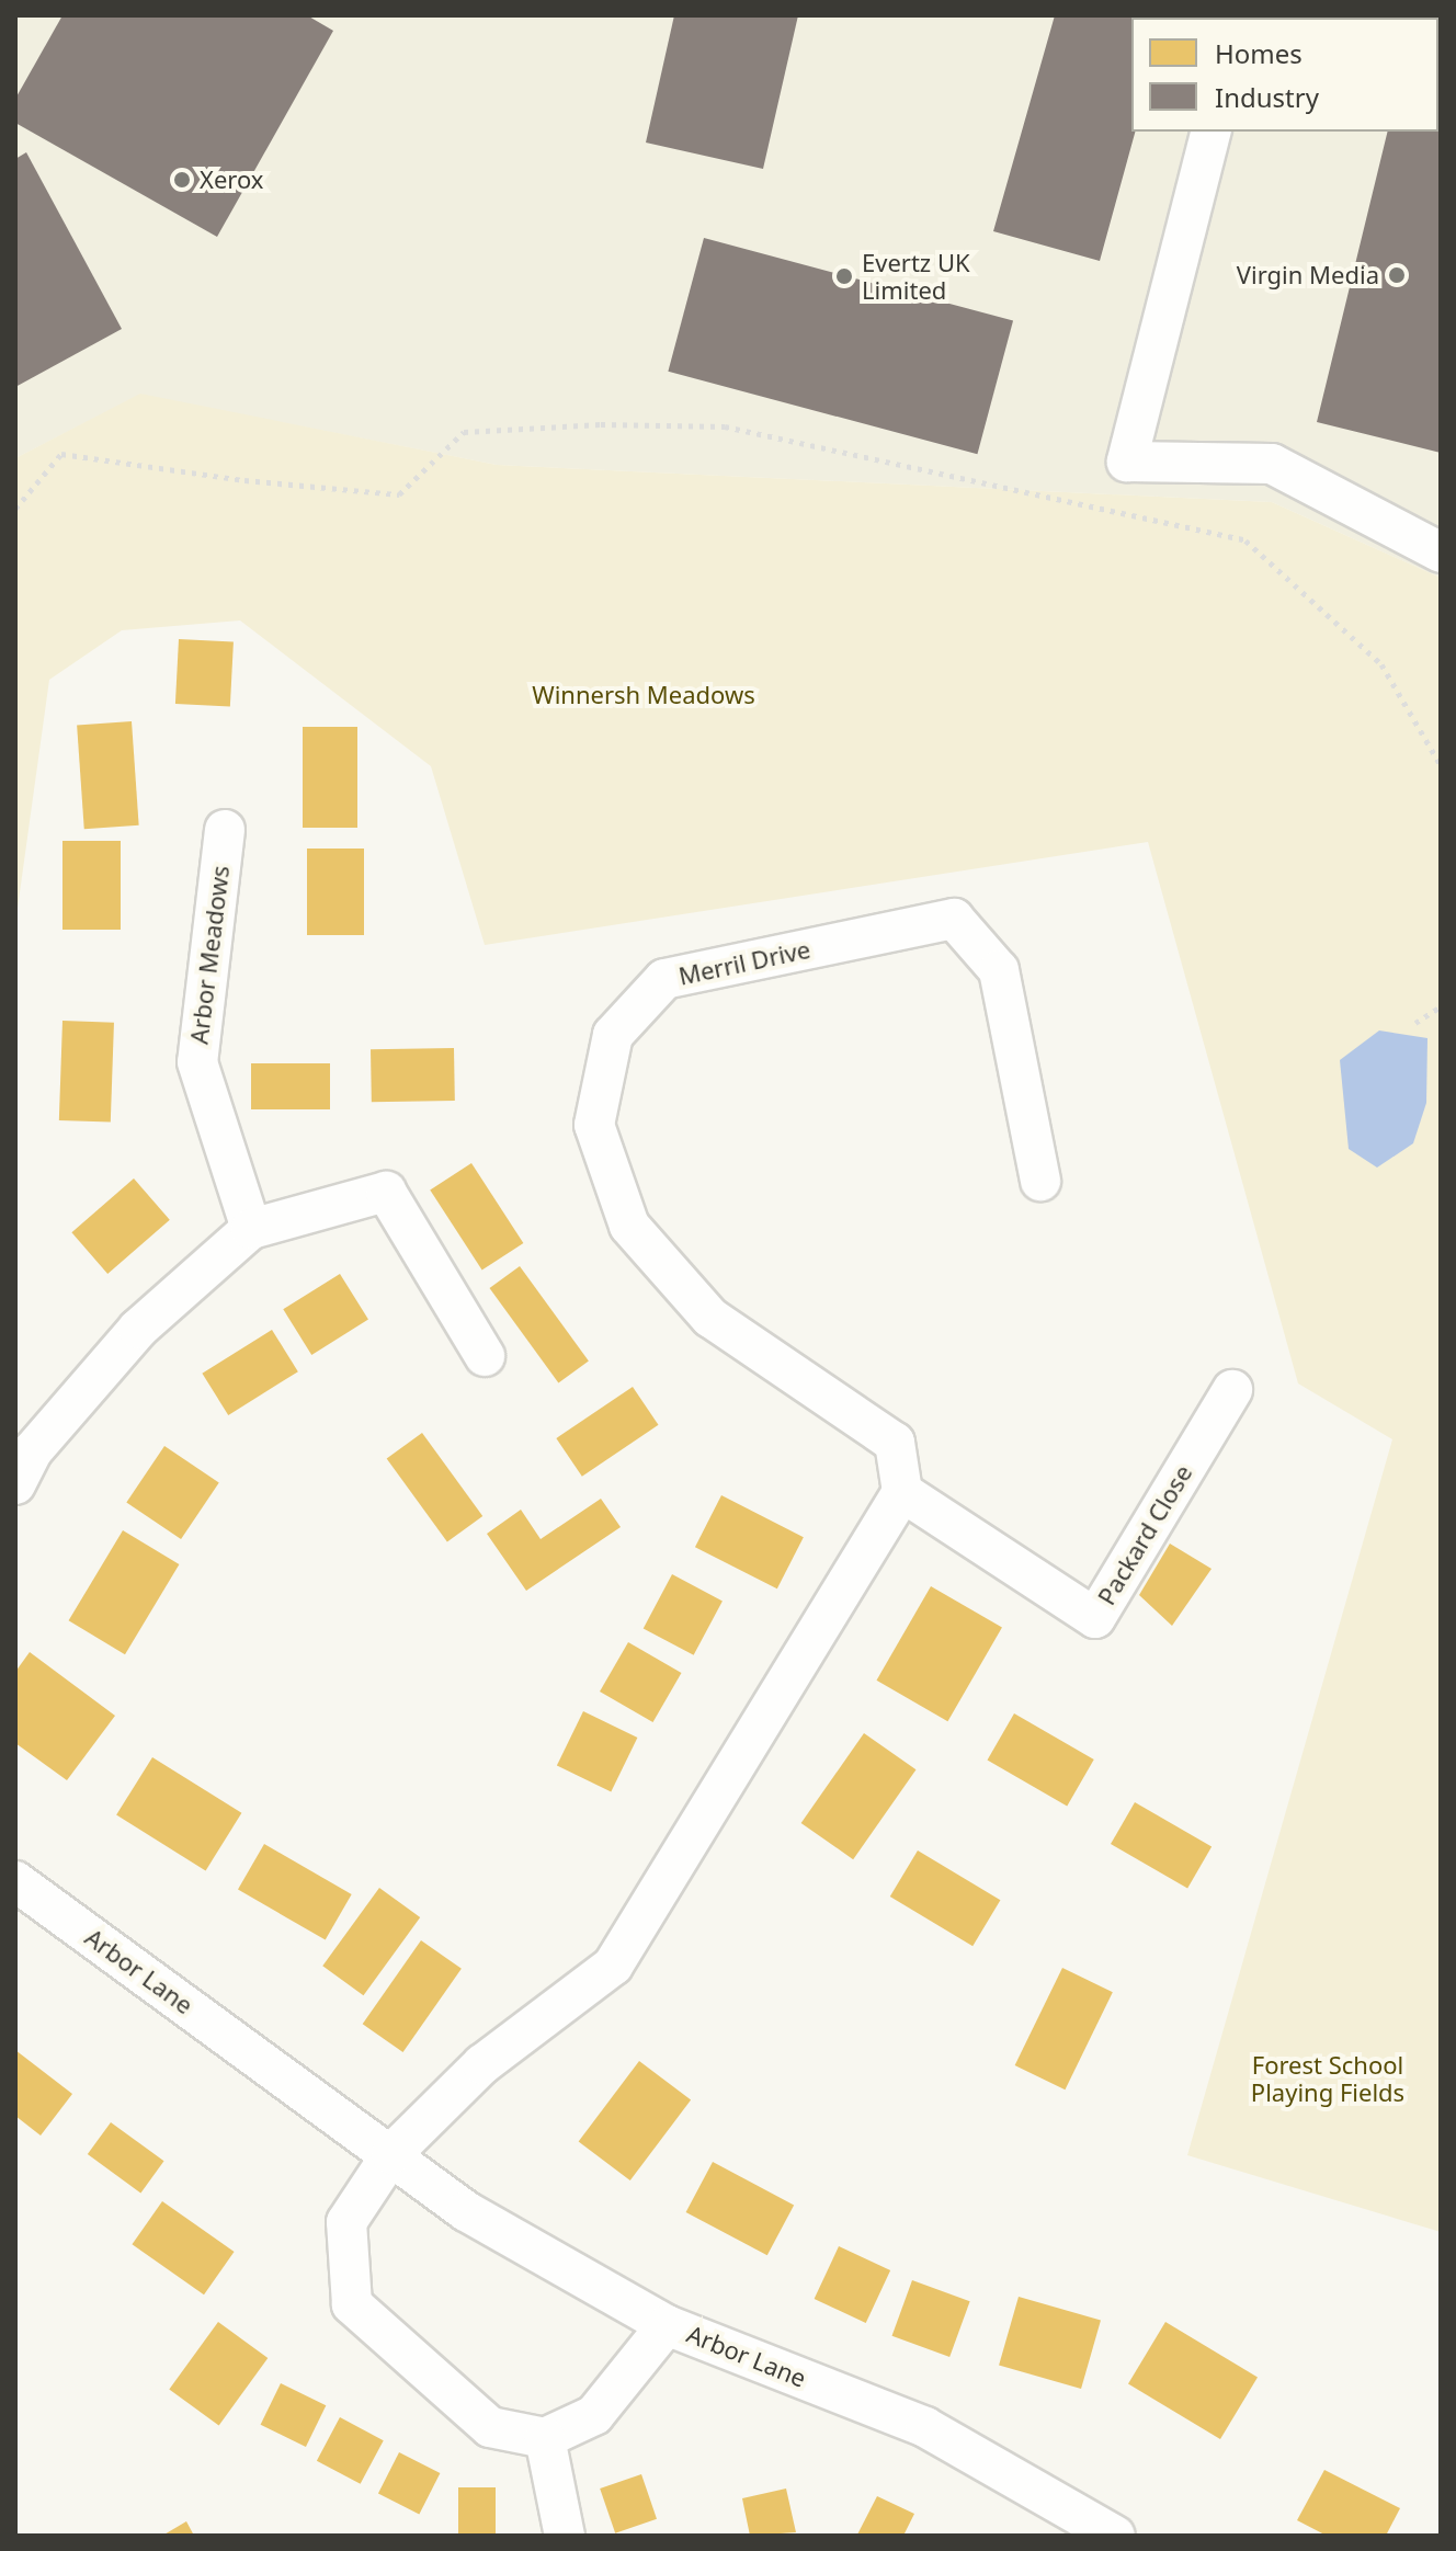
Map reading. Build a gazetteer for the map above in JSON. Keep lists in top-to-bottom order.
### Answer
{
  "streets": {
    "street": [
      "Arbor Meadows",
      "Merril Drive",
      "Packard Close",
      "Arbor Lane"
    ]
  },
  "crossings": [
    ["Merril Drive", "Packard Close"]
  ],
  "parks": ["Winnersh Meadows", "Forest School Playing Fields"],
  "places": ["Xerox", "Virgin Media", "Evertz UK Limited"],
  "legend": ["Homes", "Industry"]
}
